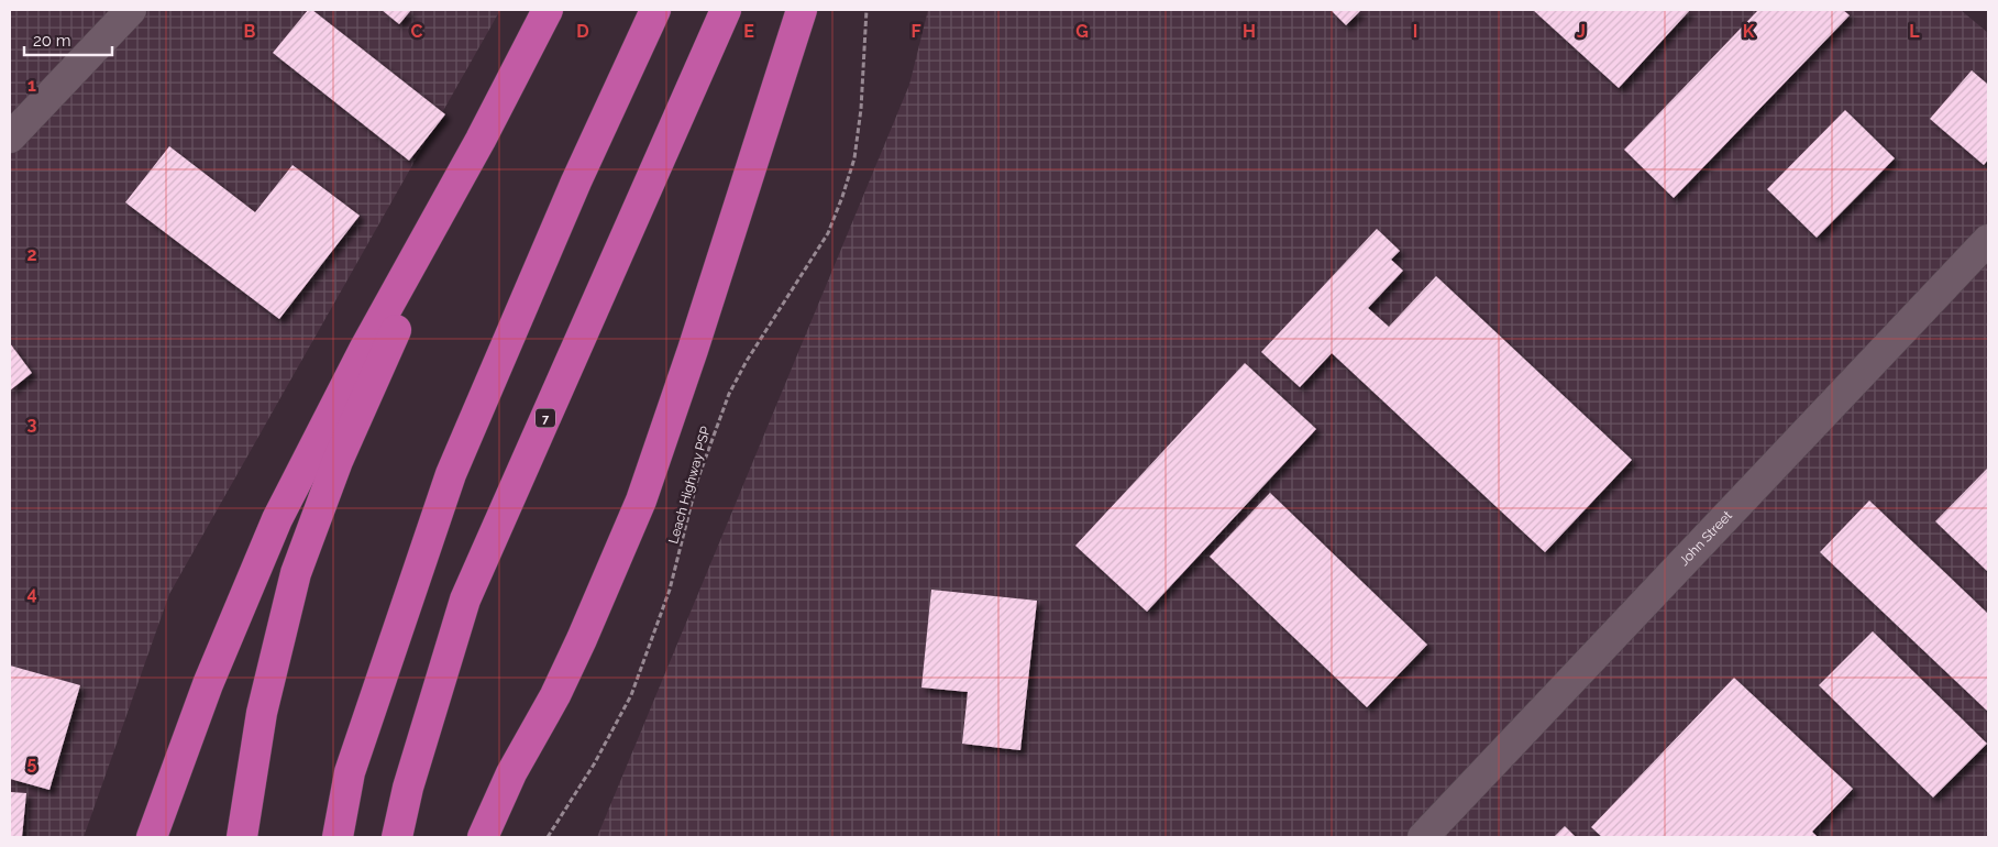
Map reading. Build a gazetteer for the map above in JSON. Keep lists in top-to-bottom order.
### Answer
{
  "streets": {
    "highway": ["7"],
    "street": ["John Street"],
    "path": ["Leach Highway PSP"]
  },
  "scale_bar": "20 m",
  "grid": {
    "columns": [
      "B",
      "C",
      "D",
      "E",
      "F",
      "G",
      "H",
      "I",
      "J",
      "K",
      "L"
    ],
    "rows": [
      "1",
      "2",
      "3",
      "4",
      "5"
    ]
  }
}
